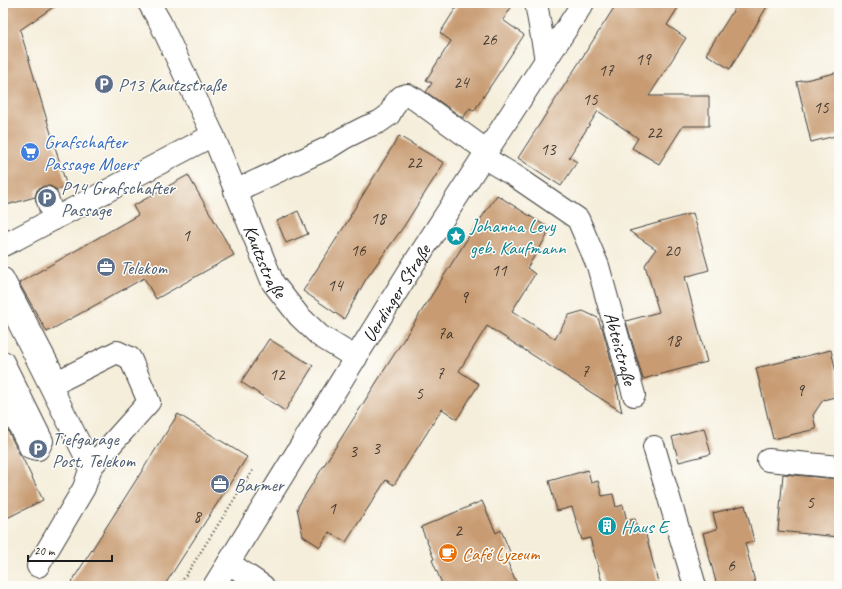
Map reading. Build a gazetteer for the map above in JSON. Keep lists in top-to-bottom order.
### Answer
{
  "streets": {
    "street": ["Kautzstraße", "Uerdinger Straße", "Abteistraße"]
  },
  "crossings": [
    ["Kautzstraße", "Uerdinger Straße"],
    ["Kautzstraße", "Abteistraße"],
    ["Uerdinger Straße", "Abteistraße"]
  ],
  "places": {
    "parking": ["P13 Kautzstraße", "P14 Grafschafter Passage", "Tiefgarage Post, Telekom"],
    "supermarket": ["Grafschafter Passage Moers"],
    "place": ["Johanna Levy geb. Kaufmann"],
    "office": ["Telekom", "Barmer"],
    "building": ["Haus E"],
    "cafe": ["Café Lyzeum"]
  },
  "house_numbers": [
    "26",
    "19",
    "17",
    "24",
    "15",
    "15",
    "22",
    "13",
    "22",
    "18",
    "1",
    "16",
    "20",
    "11",
    "14",
    "9",
    "7a",
    "18",
    "7",
    "7",
    "12",
    "9",
    "5",
    "3",
    "3",
    "5",
    "1",
    "8",
    "2",
    "6"
  ],
  "scale_bar": "20 m"
}
